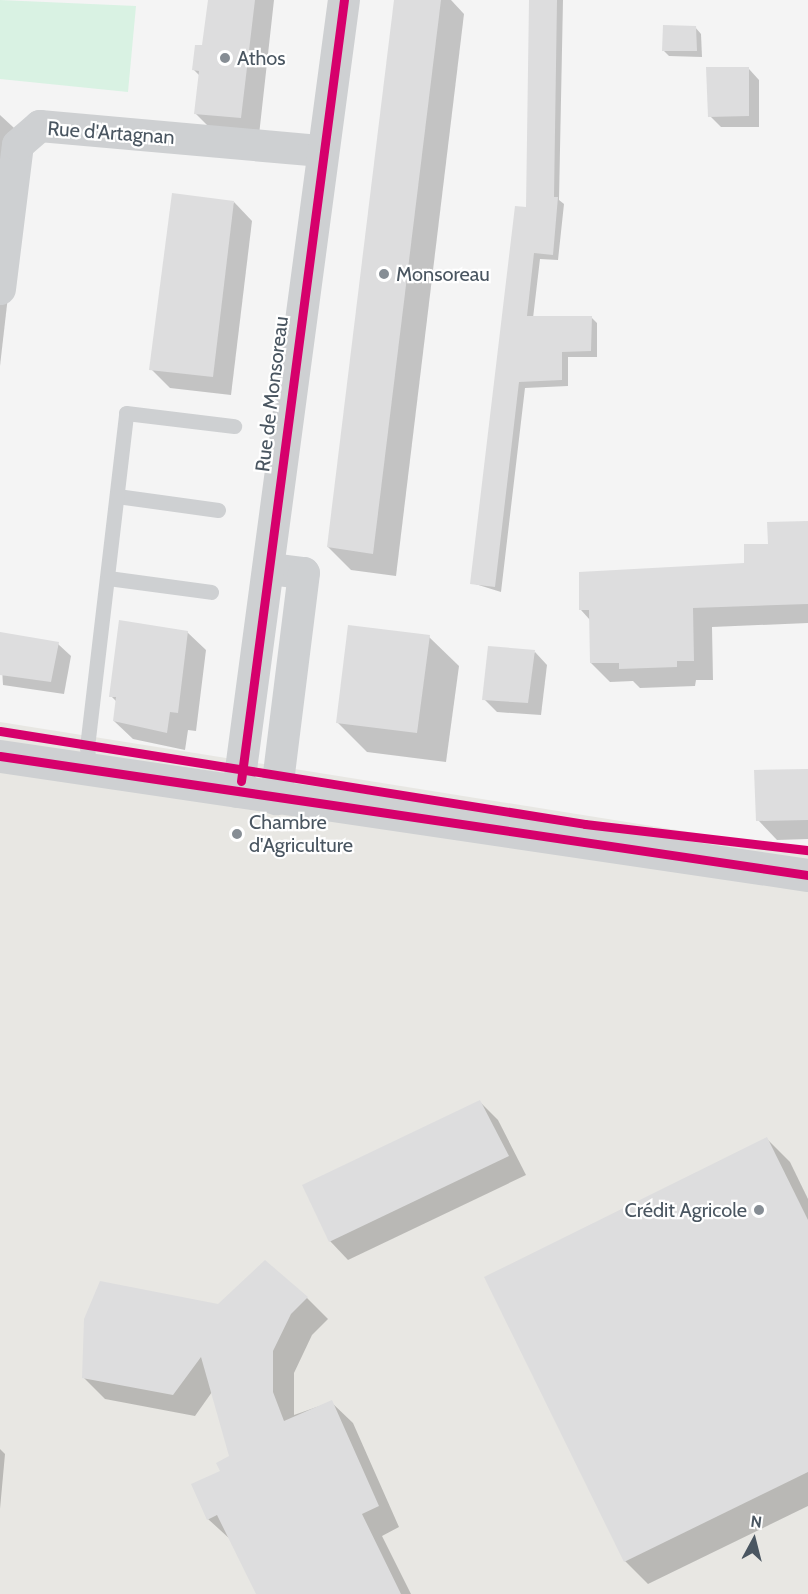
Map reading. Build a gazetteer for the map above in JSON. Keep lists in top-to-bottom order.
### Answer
{
  "streets": {
    "street": ["Rue d'Artagnan", "Rue de Monsoreau"]
  },
  "crossings": [
    ["Rue d'Artagnan", "Rue de Monsoreau"]
  ],
  "places": [
    "Athos",
    "Monsoreau",
    "Chambre d'Agriculture",
    "Crédit Agricole"
  ],
  "north": "top"
}
